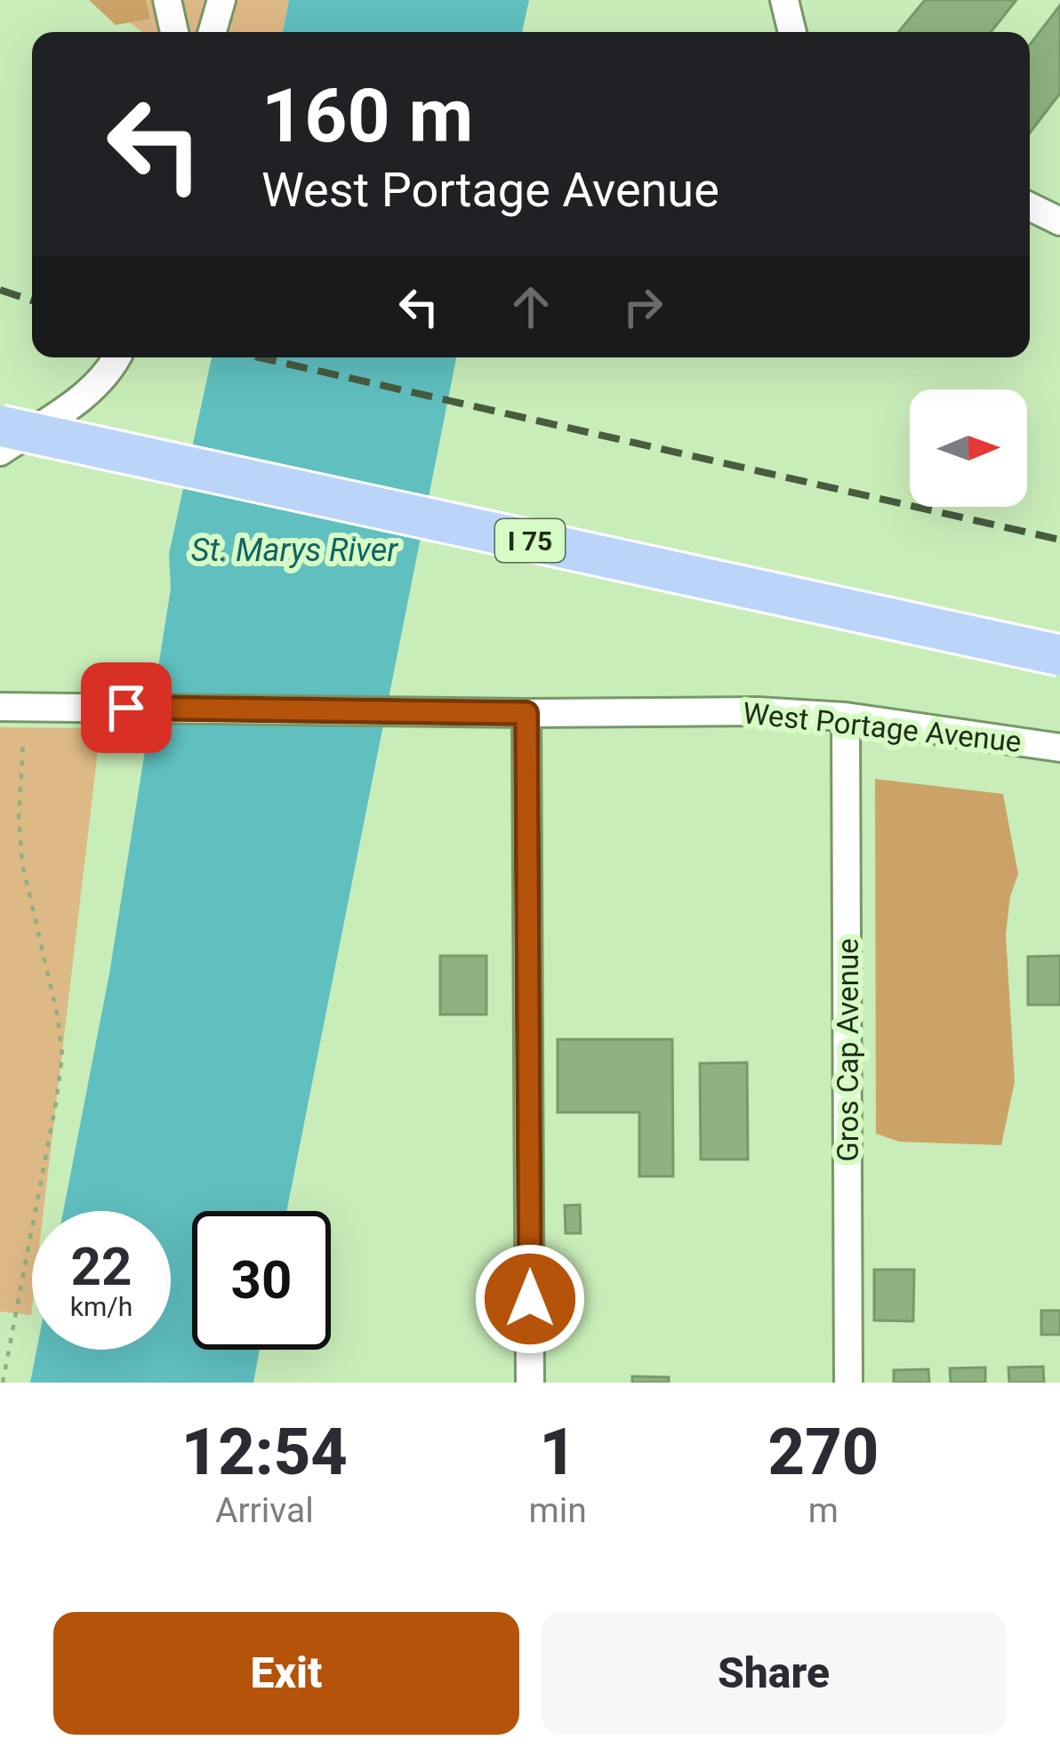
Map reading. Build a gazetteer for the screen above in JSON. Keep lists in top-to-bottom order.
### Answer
{
  "streets": {
    "highway": ["I 75"],
    "street": ["West Portage Avenue", "Gros Cap Avenue"]
  },
  "crossings": [
    ["West Portage Avenue", "Gros Cap Avenue"]
  ],
  "water": ["St. Marys River"],
  "north": "right",
  "page": {
    "turn": ["160 m", "West Portage Avenue"],
    "speed": "22 km/h",
    "limit": "30",
    "eta": [
      "12:54",
      "Arrival",
      "1",
      "min",
      "270",
      "m"
    ],
    "buttons": ["Exit", "Share"]
  }
}
